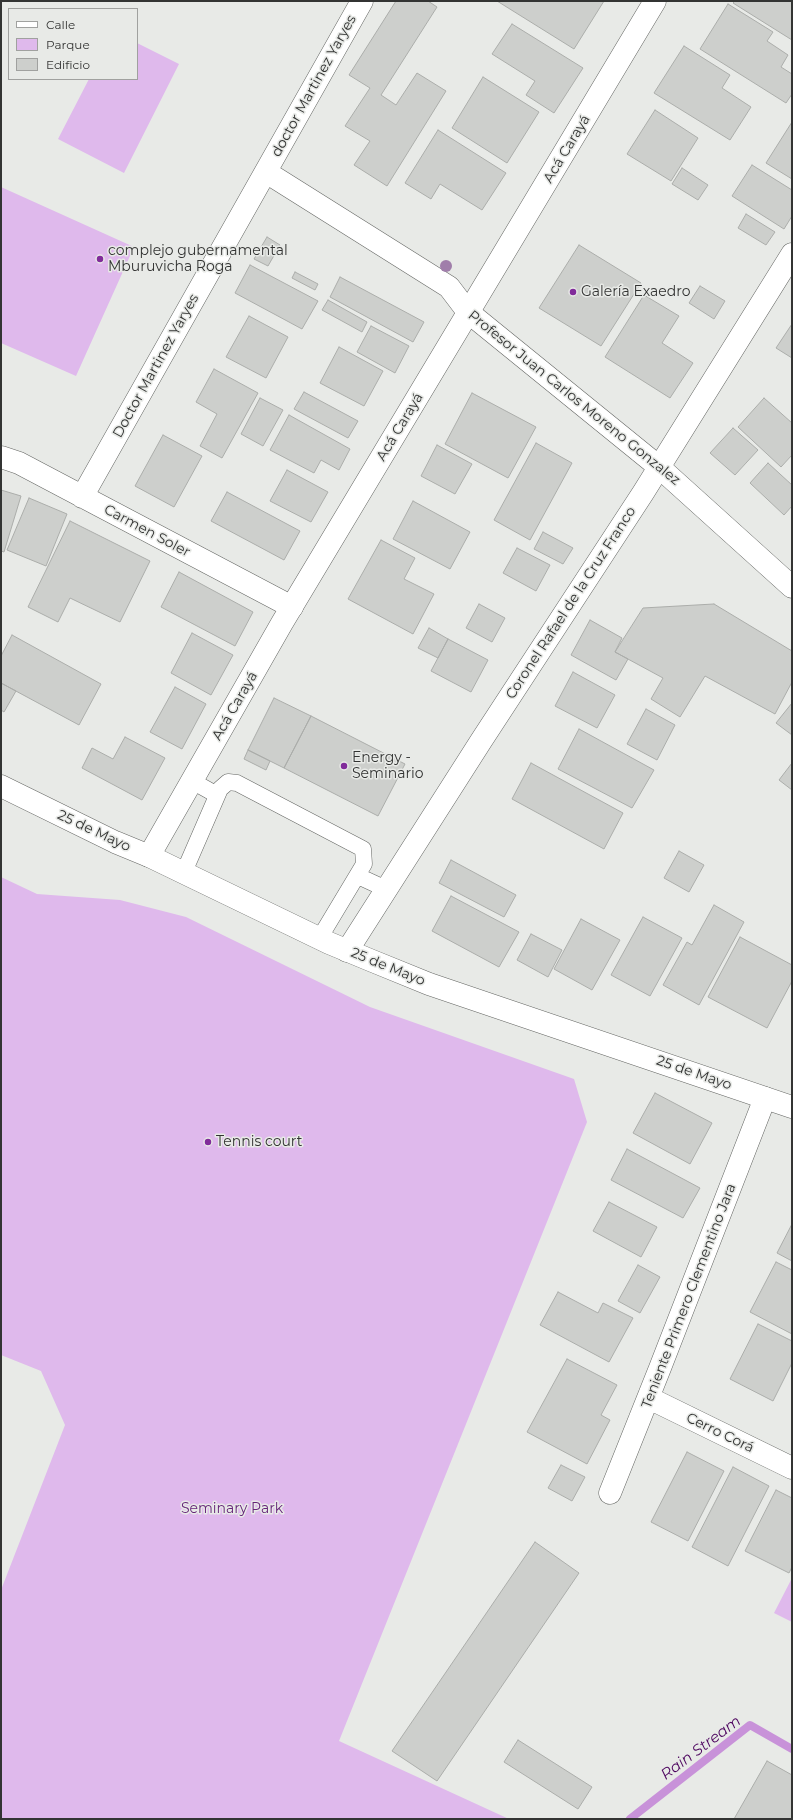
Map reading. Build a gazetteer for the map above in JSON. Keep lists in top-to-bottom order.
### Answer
{
  "streets": {
    "street": [
      "doctor Martinez Yaryes",
      "Acá Carayá",
      "Doctor Martinez Yaryes",
      "Profesor Juan Carlos Moreno Gonzalez",
      "Carmen Soler",
      "Coronel Rafael de la Cruz Franco",
      "25 de Mayo",
      "Teniente Primero Clementino Jara",
      "Cerro Corá"
    ]
  },
  "crossings": [
    ["doctor Martinez Yaryes", "Doctor Martinez Yaryes"],
    ["doctor Martinez Yaryes", "Profesor Juan Carlos Moreno Gonzalez"],
    ["Acá Carayá", "Profesor Juan Carlos Moreno Gonzalez"],
    ["Acá Carayá", "Carmen Soler"],
    ["Acá Carayá", "25 de Mayo"],
    ["Doctor Martinez Yaryes", "Profesor Juan Carlos Moreno Gonzalez"],
    ["Doctor Martinez Yaryes", "Carmen Soler"],
    ["Profesor Juan Carlos Moreno Gonzalez", "Coronel Rafael de la Cruz Franco"],
    ["Coronel Rafael de la Cruz Franco", "25 de Mayo"],
    ["25 de Mayo", "Teniente Primero Clementino Jara"],
    ["Teniente Primero Clementino Jara", "Cerro Corá"]
  ],
  "water": ["Rain Stream"],
  "parks": ["Seminary Park"],
  "places": [
    "complejo gubernamental Mburuvicha Roga",
    "Galería Exaedro",
    "Energy - Seminario",
    "Tennis court"
  ],
  "legend": ["Calle", "Parque", "Edificio"]
}
